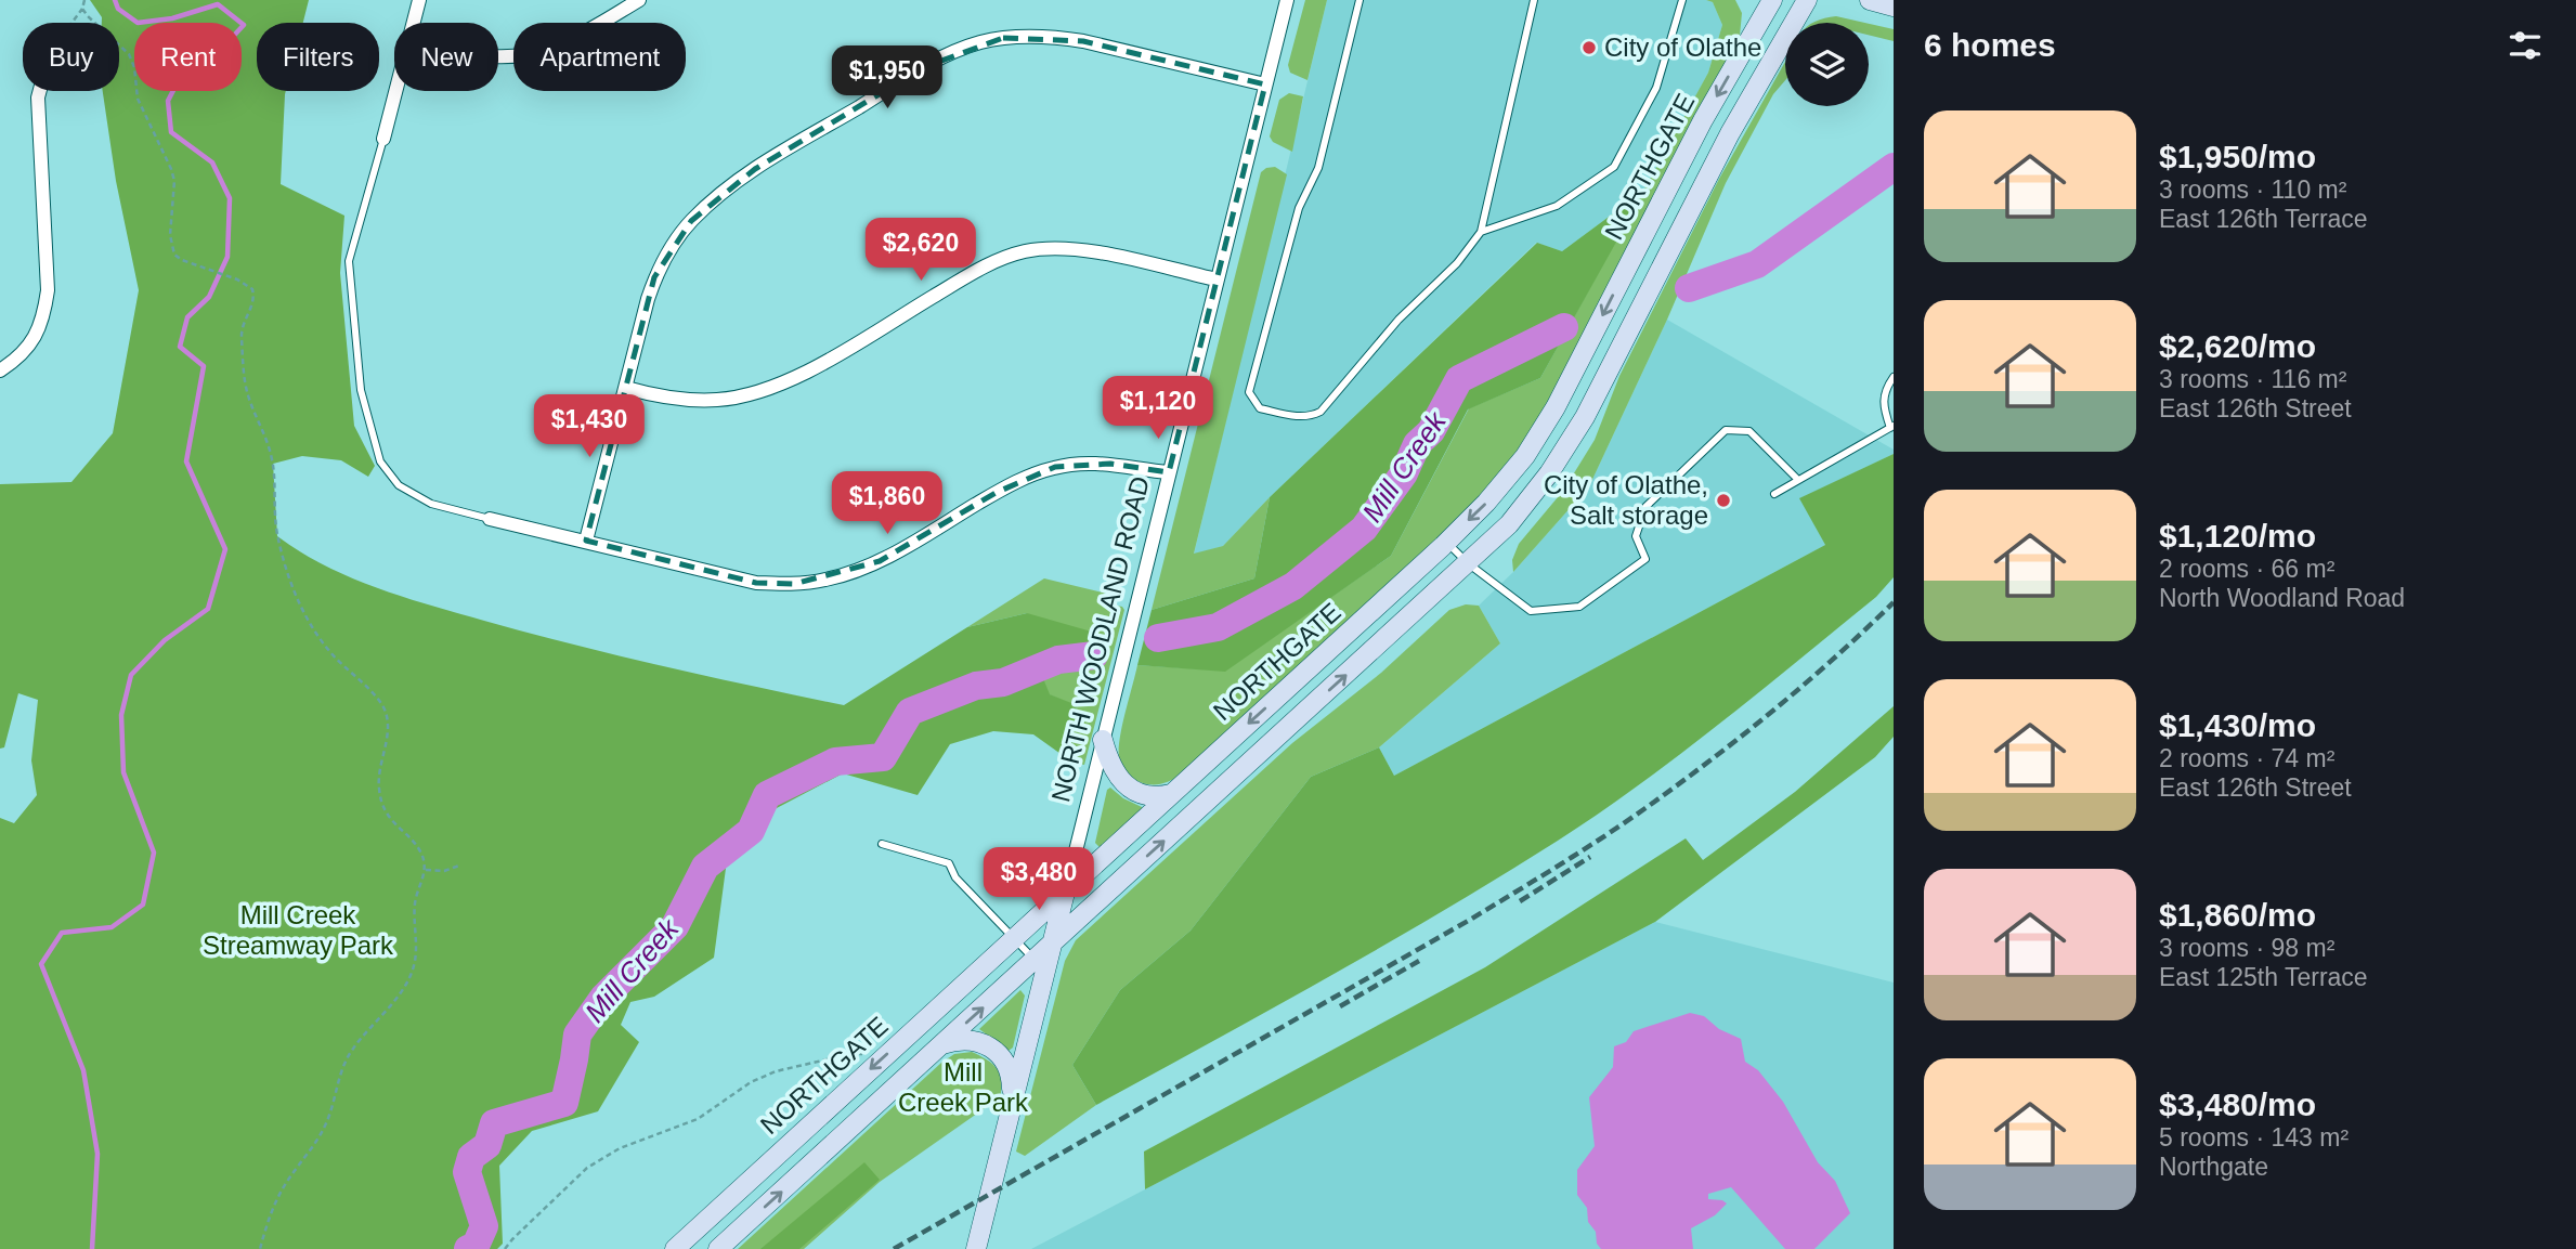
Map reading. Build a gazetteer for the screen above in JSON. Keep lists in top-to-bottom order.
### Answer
{
  "streets": {
    "main road": ["NORTHGATE", "NORTH WOODLAND ROAD"]
  },
  "crossings": [
    ["NORTHGATE", "NORTH WOODLAND ROAD"]
  ],
  "water": ["Mill Creek"],
  "parks": ["Mill Creek Streamway Park", "Mill Creek Park"],
  "places": ["City of Olathe", "City of Olathe, Salt storage"],
  "page": {
    "heading": "6 homes",
    "chip": [
      "Buy",
      "Rent",
      "Filters",
      "New",
      "Apartment"
    ],
    "price": [
      "$1,950",
      "$2,620",
      "$1,120",
      "$1,430",
      "$1,860",
      "$3,480"
    ],
    "list": [
      {
        "name": "$1,950/mo",
        "note": "3 rooms · 110 m² · East 126th Terrace"
      },
      {
        "name": "$2,620/mo",
        "note": "3 rooms · 116 m² · East 126th Street"
      },
      {
        "name": "$1,120/mo",
        "note": "2 rooms · 66 m² · North Woodland Road"
      },
      {
        "name": "$1,430/mo",
        "note": "2 rooms · 74 m² · East 126th Street"
      },
      {
        "name": "$1,860/mo",
        "note": "3 rooms · 98 m² · East 125th Terrace"
      },
      {
        "name": "$3,480/mo",
        "note": "5 rooms · 143 m² · Northgate"
      }
    ]
  }
}
